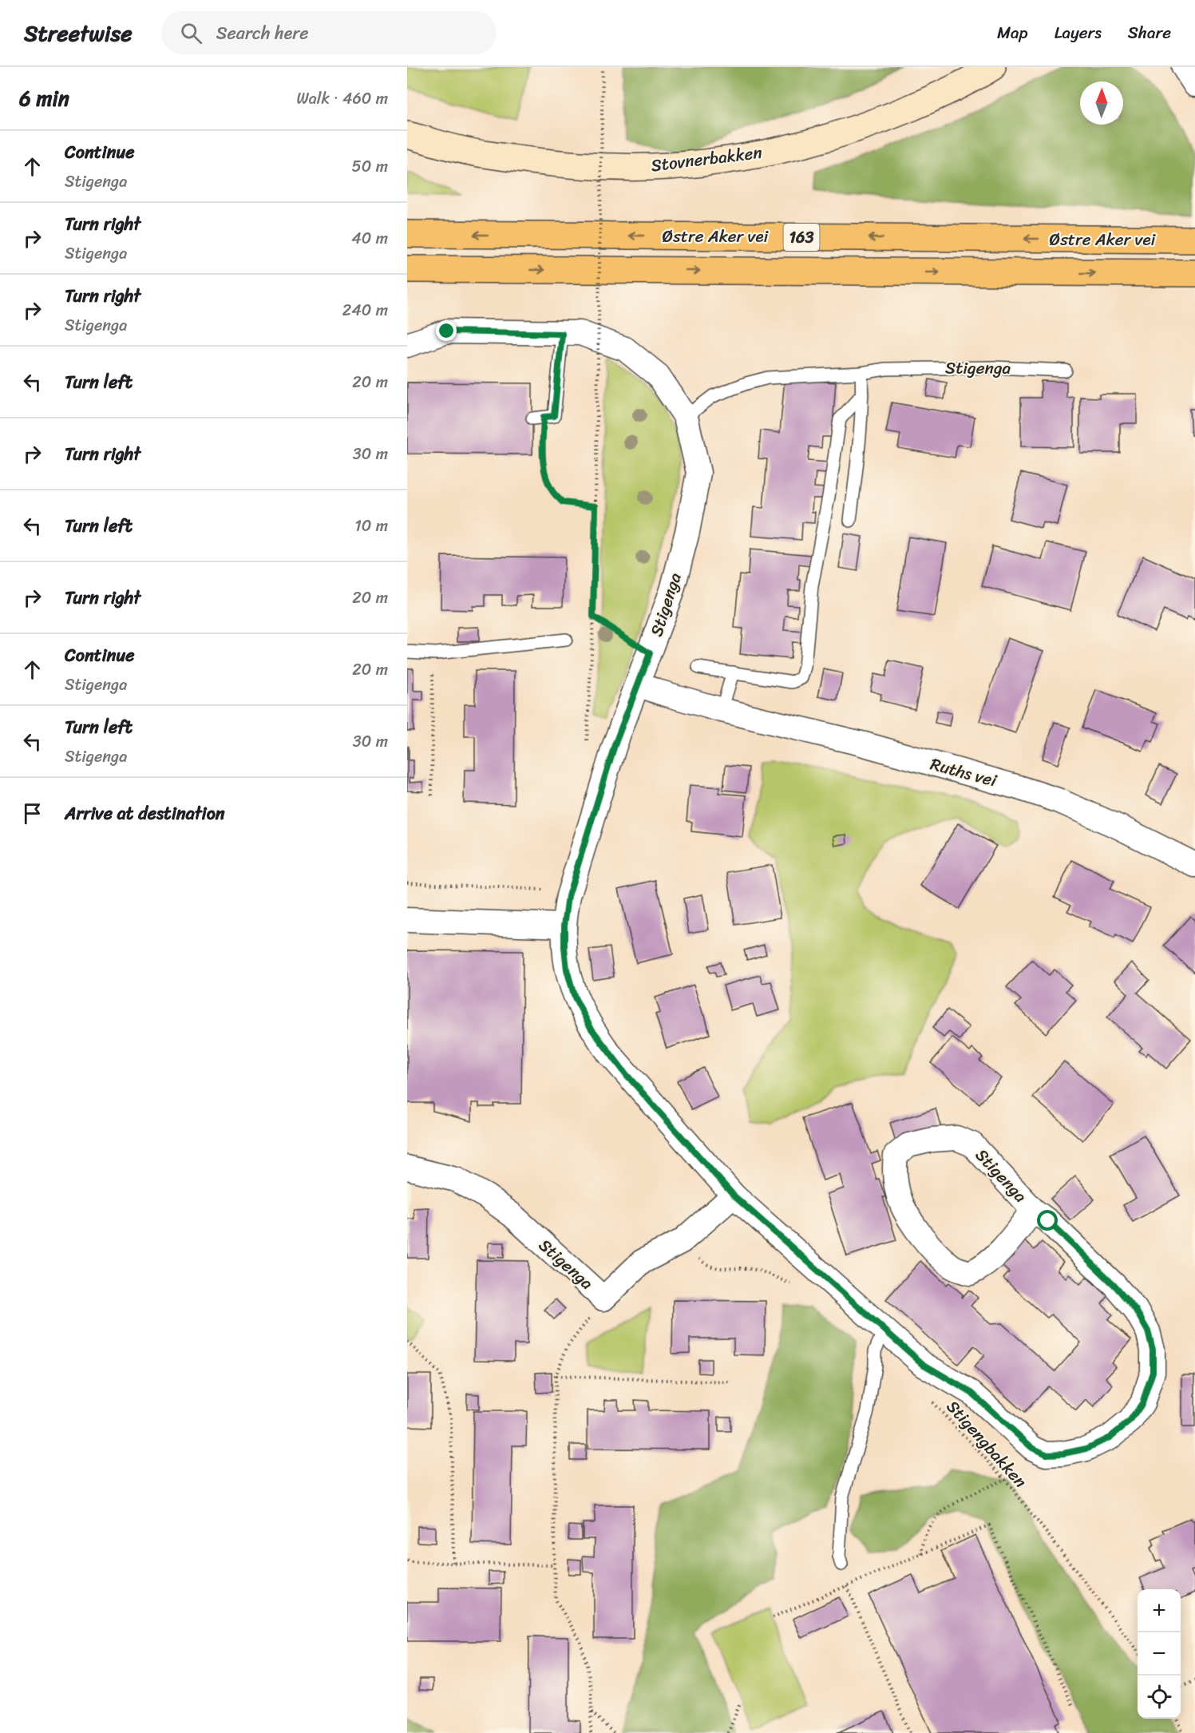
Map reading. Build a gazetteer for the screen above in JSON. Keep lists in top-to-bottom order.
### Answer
{
  "streets": {
    "highway": ["Østre Aker vei", "163"],
    "street": ["Stovnerbakken", "Stigenga", "Ruths vei"],
    "path": ["Stigengbakken"]
  },
  "crossings": [
    ["Stigenga", "Ruths vei"]
  ],
  "north": "top",
  "page": {
    "header": "Streetwise",
    "search": "Search here",
    "nav": ["Map", "Layers", "Share"],
    "heading": ["6 min", "Walk · 460 m"],
    "list": [
      ["Continue", "Stigenga", "50 m"],
      ["Turn right", "Stigenga", "40 m"],
      ["Turn right", "Stigenga", "240 m"],
      ["Turn left", "20 m"],
      ["Turn right", "30 m"],
      ["Turn left", "10 m"],
      ["Turn right", "20 m"],
      ["Continue", "Stigenga", "20 m"],
      ["Turn left", "Stigenga", "30 m"],
      "Arrive at destination"
    ],
    "map_buttons": ["+", "−"]
  }
}
